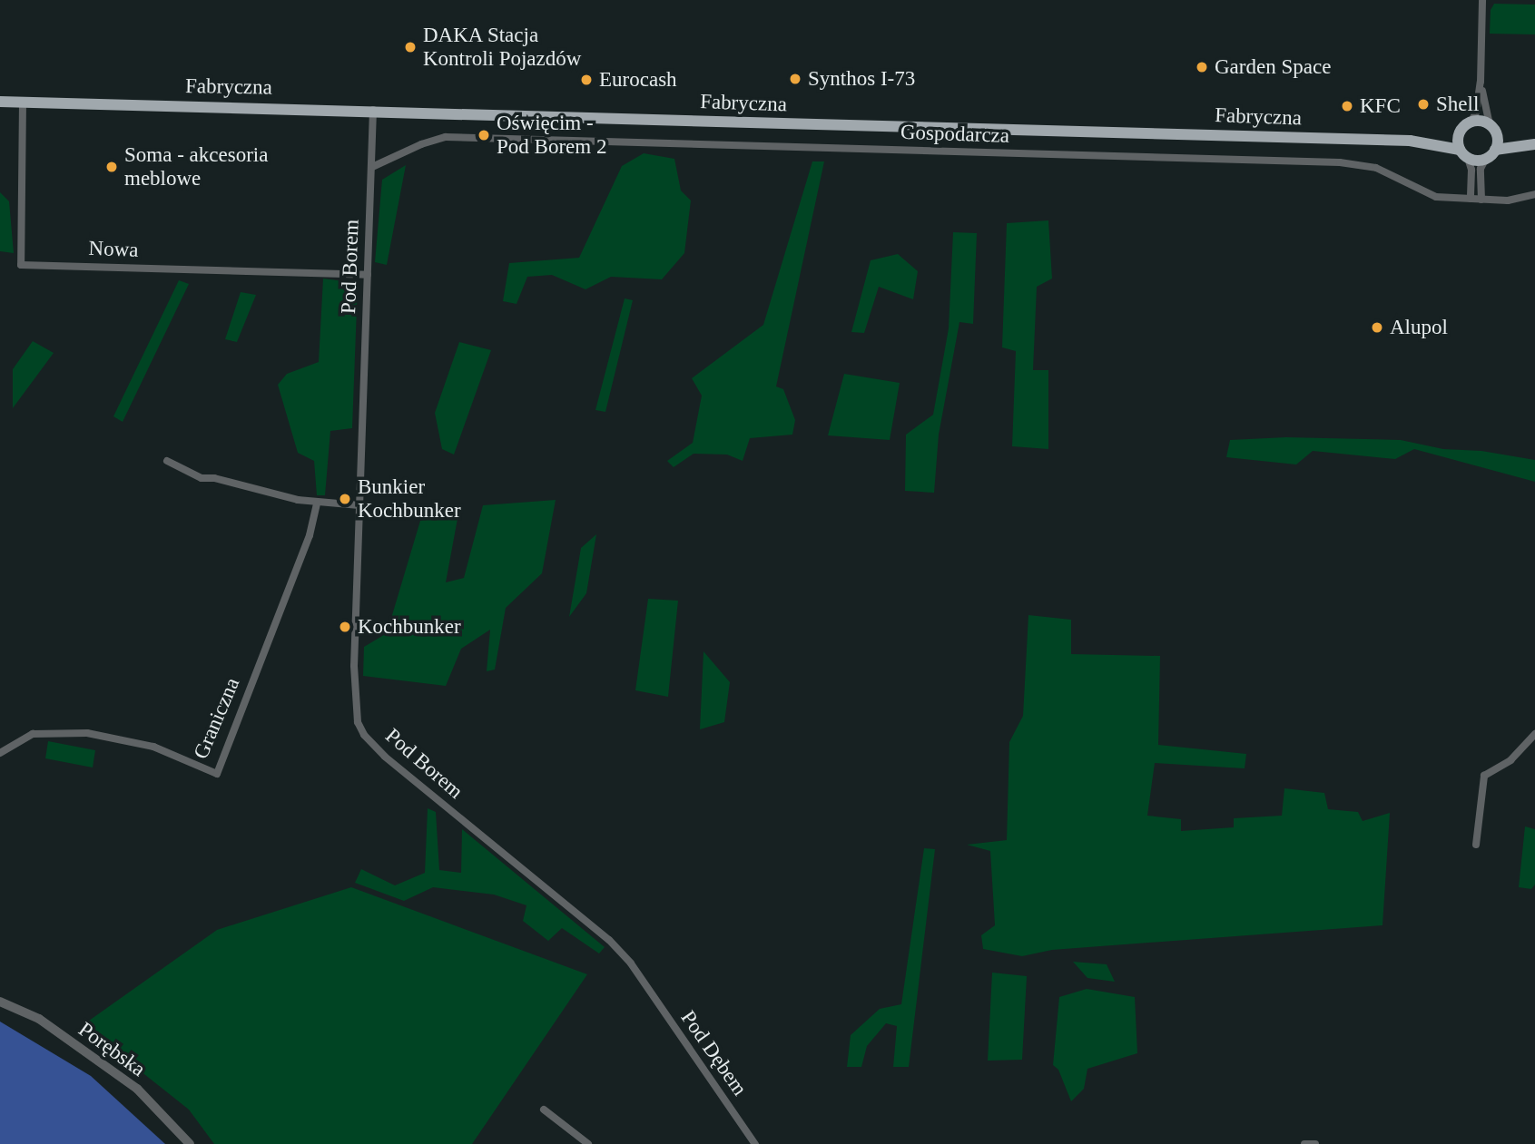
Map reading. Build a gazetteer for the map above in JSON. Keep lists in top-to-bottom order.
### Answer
{
  "streets": {
    "main road": ["Fabryczna"],
    "street": [
      "Gospodarcza",
      "Nowa",
      "Pod Borem",
      "Graniczna",
      "Porębska",
      "Pod Dębem"
    ]
  },
  "crossings": [
    ["Fabryczna", "Nowa"],
    ["Fabryczna", "Pod Borem"],
    ["Gospodarcza", "Pod Borem"],
    ["Nowa", "Pod Borem"],
    ["Pod Borem", "Pod Dębem"]
  ],
  "places": [
    "DAKA Stacja Kontroli Pojazdów",
    "Garden Space",
    "Synthos I-73",
    "Eurocash",
    "Shell",
    "KFC",
    "Oświęcim - Pod Borem 2",
    "Soma - akcesoria meblowe",
    "Alupol",
    "Bunkier Kochbunker",
    "Kochbunker"
  ]
}
